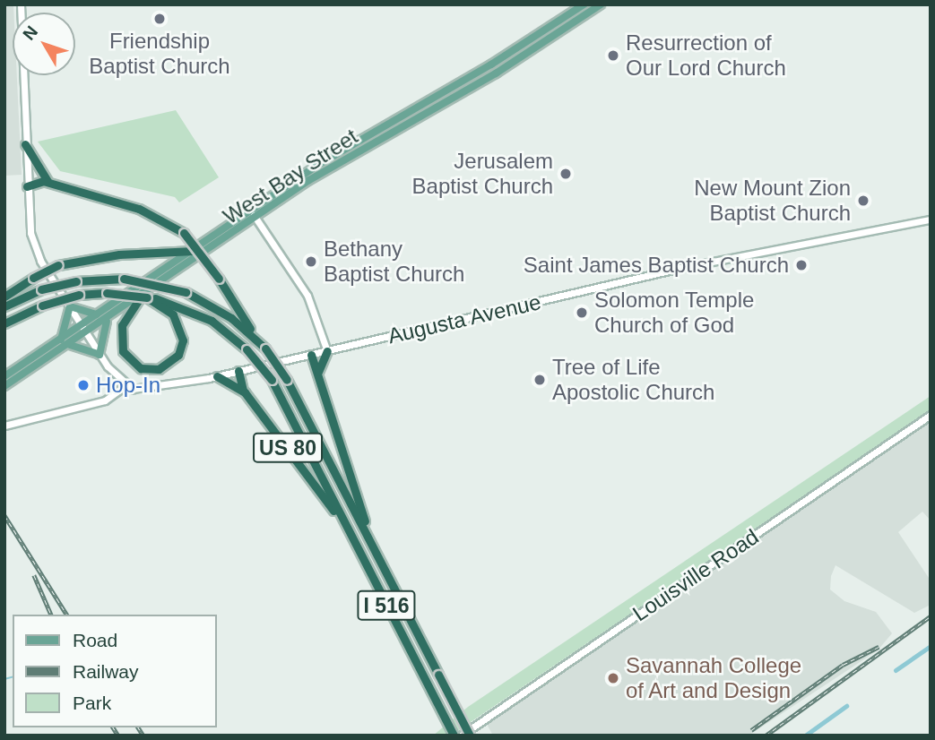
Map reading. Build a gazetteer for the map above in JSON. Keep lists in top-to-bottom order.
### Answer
{
  "streets": {
    "highway": ["US 80", "I 516"],
    "main road": ["West Bay Street", "Augusta Avenue", "Louisville Road"]
  },
  "crossings": [
    ["West Bay Street", "I 516"],
    ["Augusta Avenue", "US 80"],
    ["US 80", "I 516"]
  ],
  "places": [
    "Friendship Baptist Church",
    "Resurrection of Our Lord Church",
    "Jerusalem Baptist Church",
    "New Mount Zion Baptist Church",
    "Bethany Baptist Church",
    "Saint James Baptist Church",
    "Solomon Temple Church of God",
    "Tree of Life Apostolic Church",
    "Hop-In",
    "Savannah College of Art and Design"
  ],
  "legend": ["Road", "Railway", "Park"],
  "north": "top left"
}
